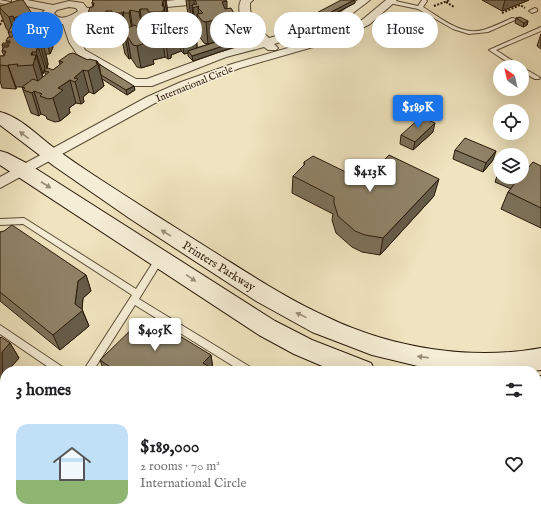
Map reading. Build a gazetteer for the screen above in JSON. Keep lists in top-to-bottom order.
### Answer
{
  "streets": {
    "main road": ["Printers Parkway"],
    "street": ["International Circle"]
  },
  "crossings": [
    ["International Circle", "Printers Parkway"]
  ],
  "north": "top left",
  "page": {
    "chip": [
      "Buy",
      "Rent",
      "Filters",
      "New",
      "Apartment",
      "House"
    ],
    "price": ["$189K", "$413K", "$405K"],
    "heading": "3 homes",
    "list": [
      {
        "name": "$189,000",
        "note": "2 rooms · 70 m² · International Circle"
      }
    ]
  }
}
